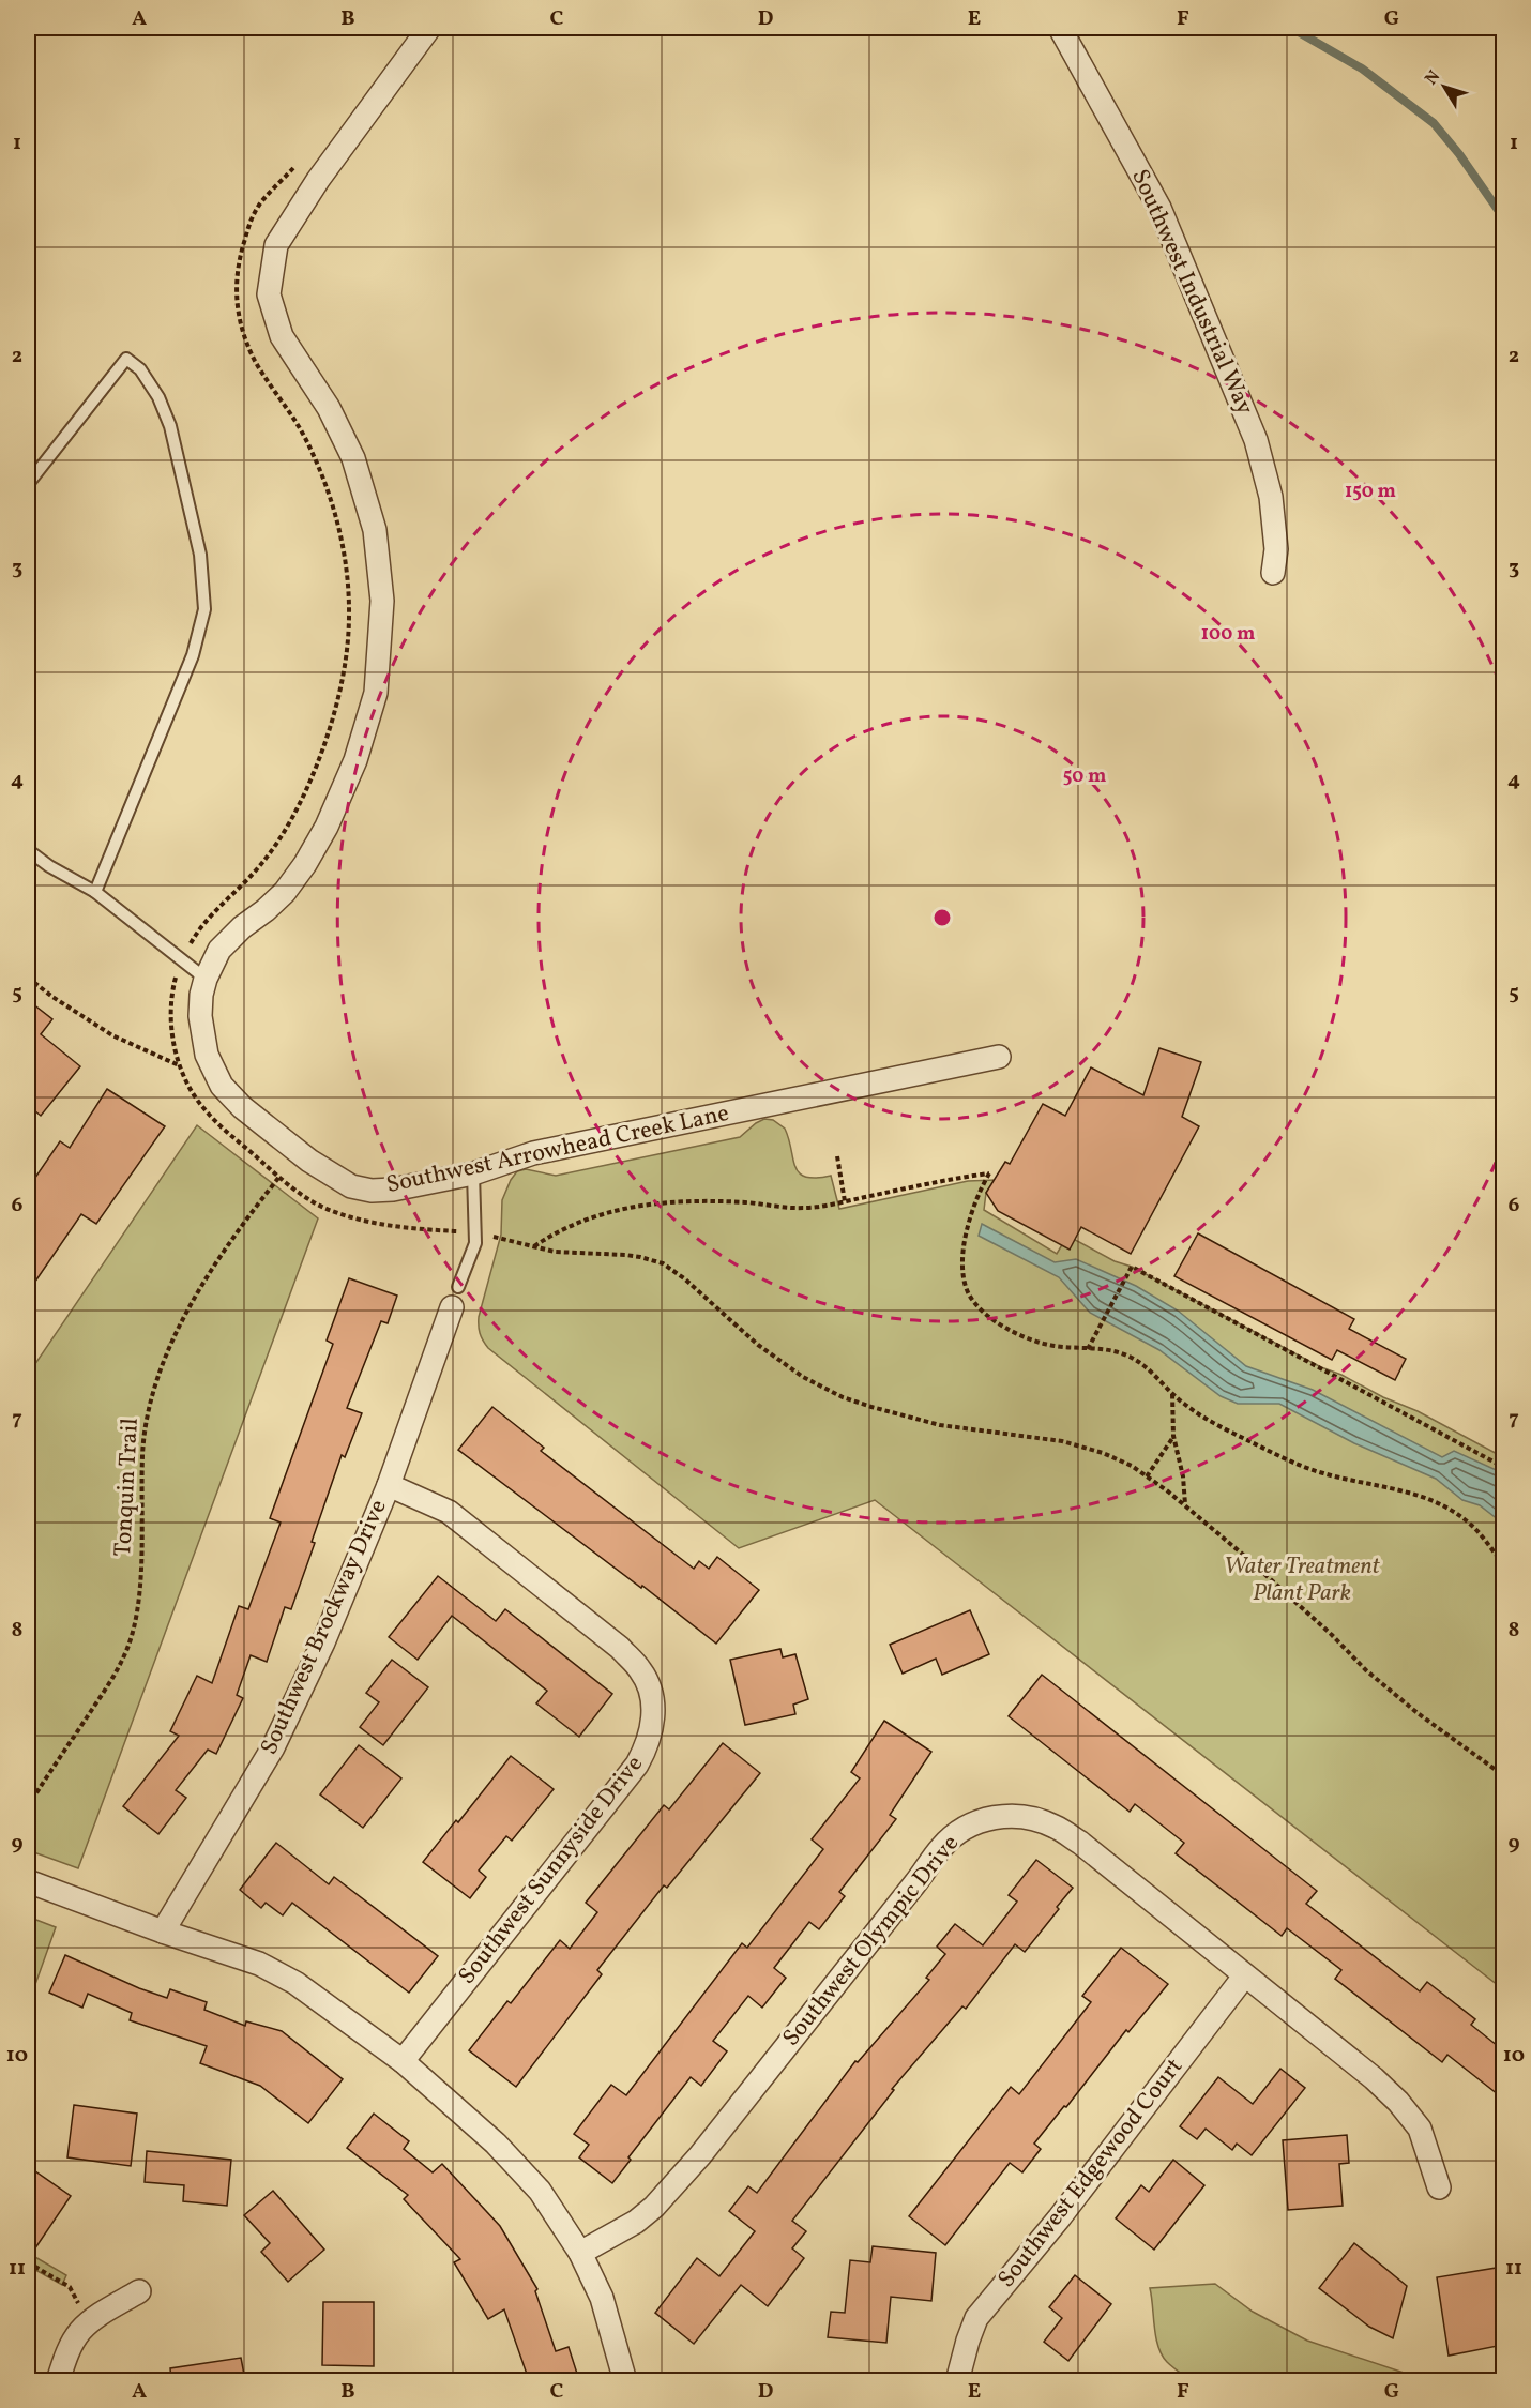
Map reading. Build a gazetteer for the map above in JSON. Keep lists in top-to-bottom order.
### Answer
{
  "streets": {
    "street": [
      "Southwest Industrial Way",
      "Southwest Arrowhead Creek Lane",
      "Southwest Brockway Drive",
      "Southwest Sunnyside Drive",
      "Southwest Olympic Drive",
      "Southwest Edgewood Court"
    ],
    "path": ["Tonquin Trail"]
  },
  "crossings": [
    ["Southwest Brockway Drive", "Southwest Sunnyside Drive"],
    ["Southwest Olympic Drive", "Southwest Edgewood Court"]
  ],
  "parks": ["Water Treatment Plant Park"],
  "north": "top left",
  "grid": {
    "columns": [
      "A",
      "B",
      "C",
      "D",
      "E",
      "F",
      "G"
    ],
    "rows": [
      "1",
      "2",
      "3",
      "4",
      "5",
      "6",
      "7",
      "8",
      "9",
      "10",
      "11"
    ]
  },
  "rings": ["150 m", "100 m", "50 m"]
}
